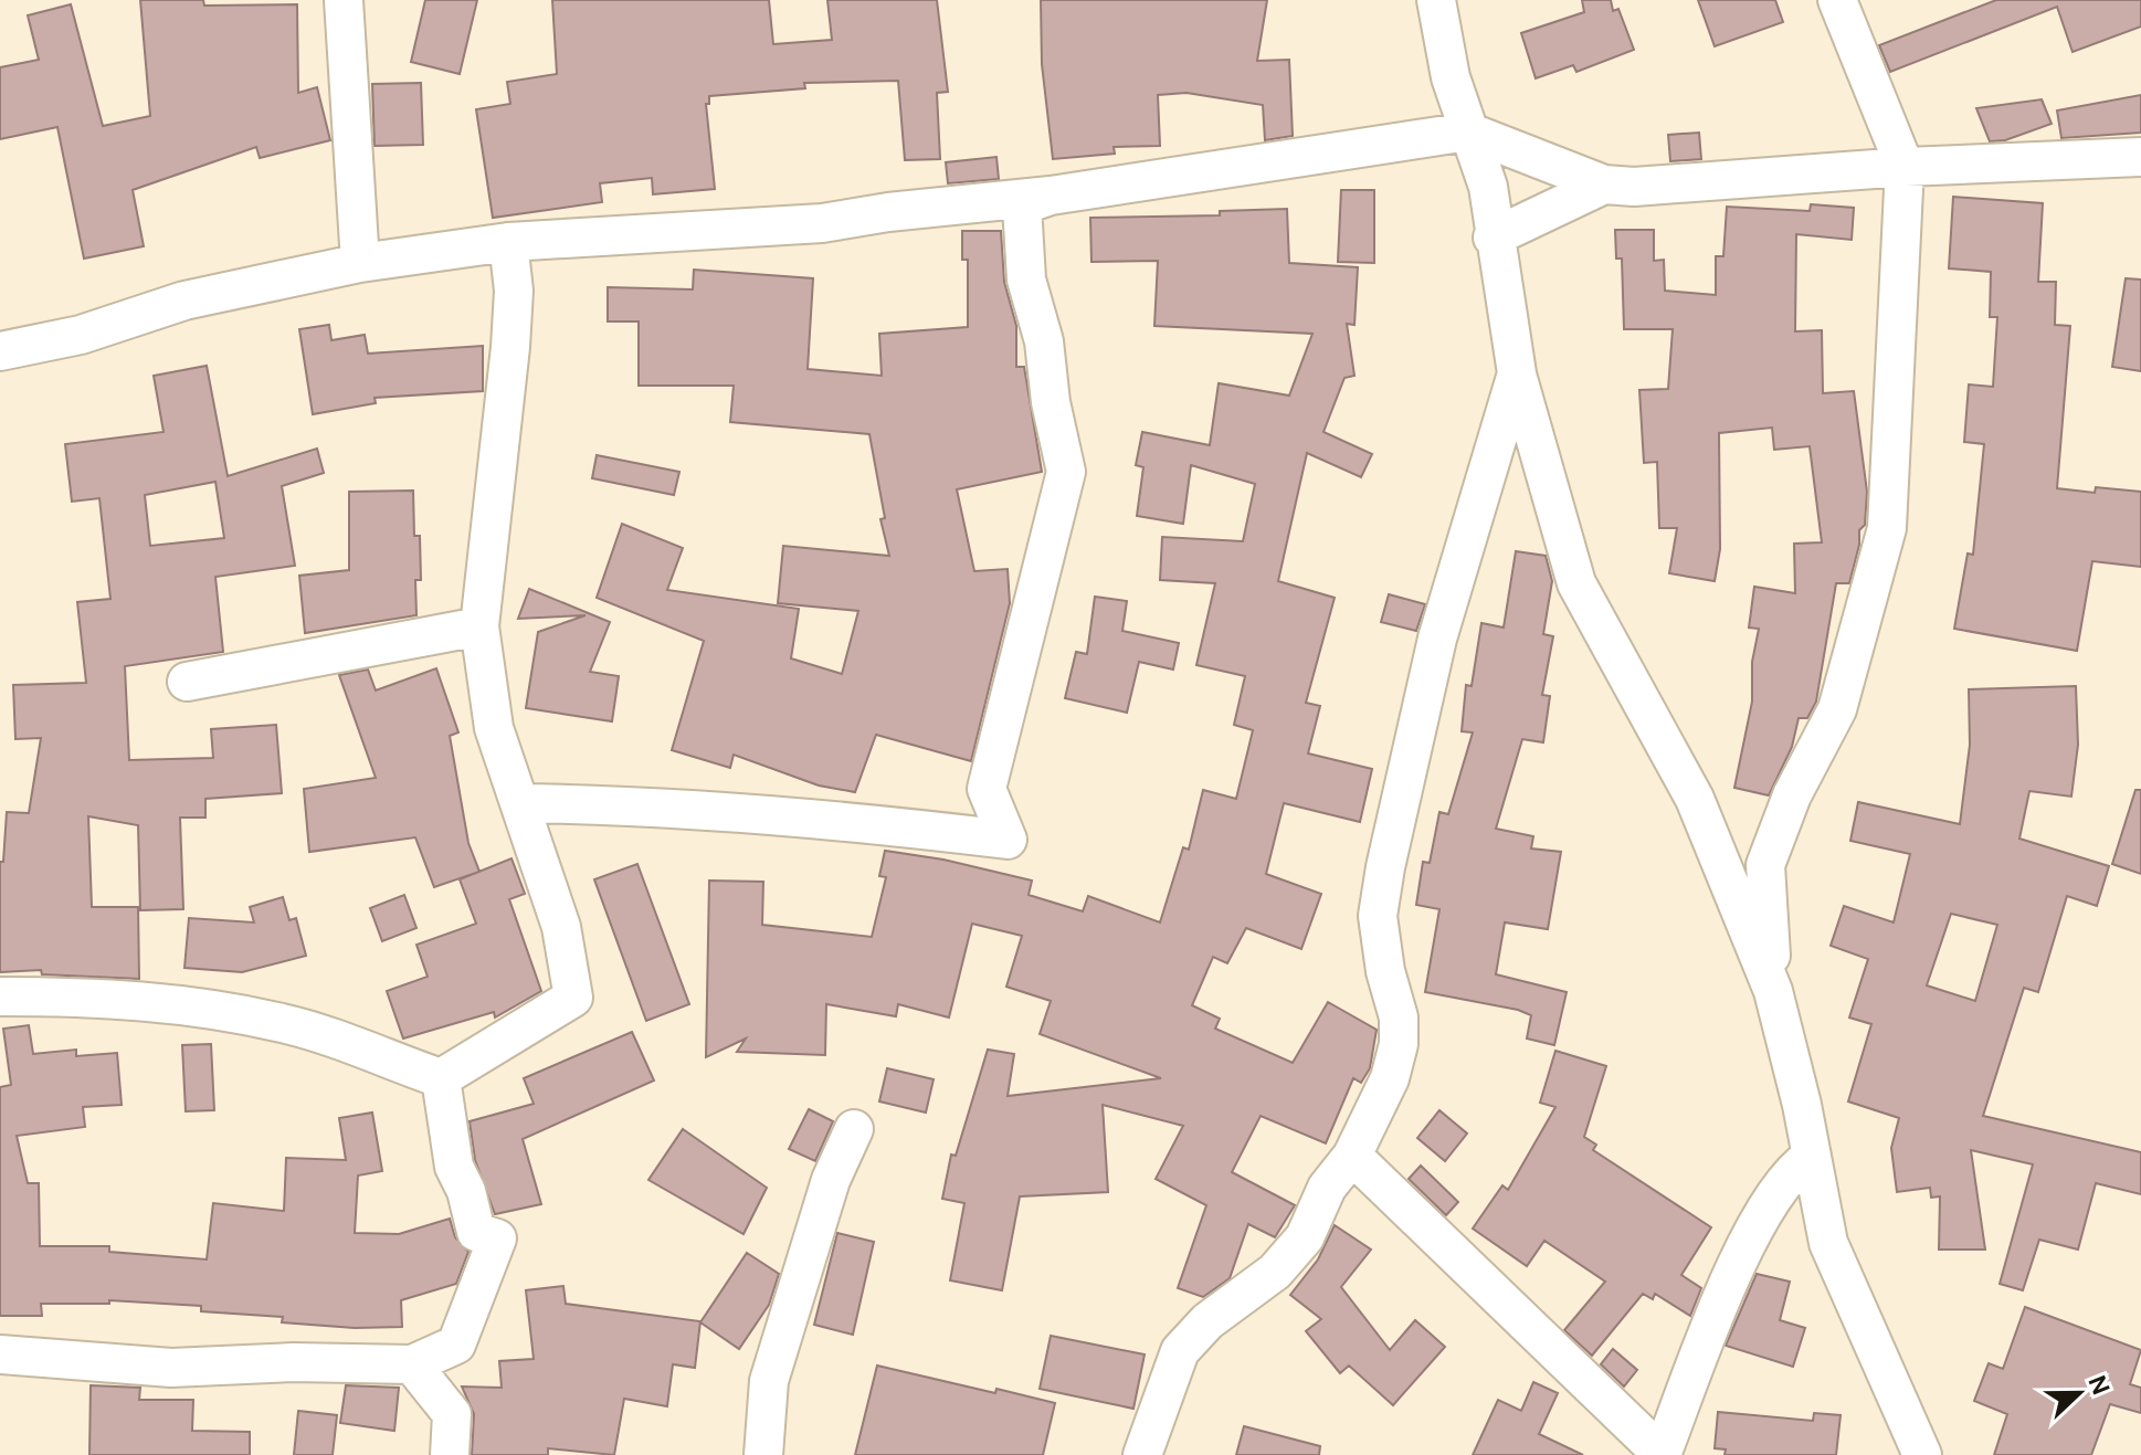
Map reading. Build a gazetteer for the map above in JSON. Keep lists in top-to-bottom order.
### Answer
{
  "north": "right"
}
